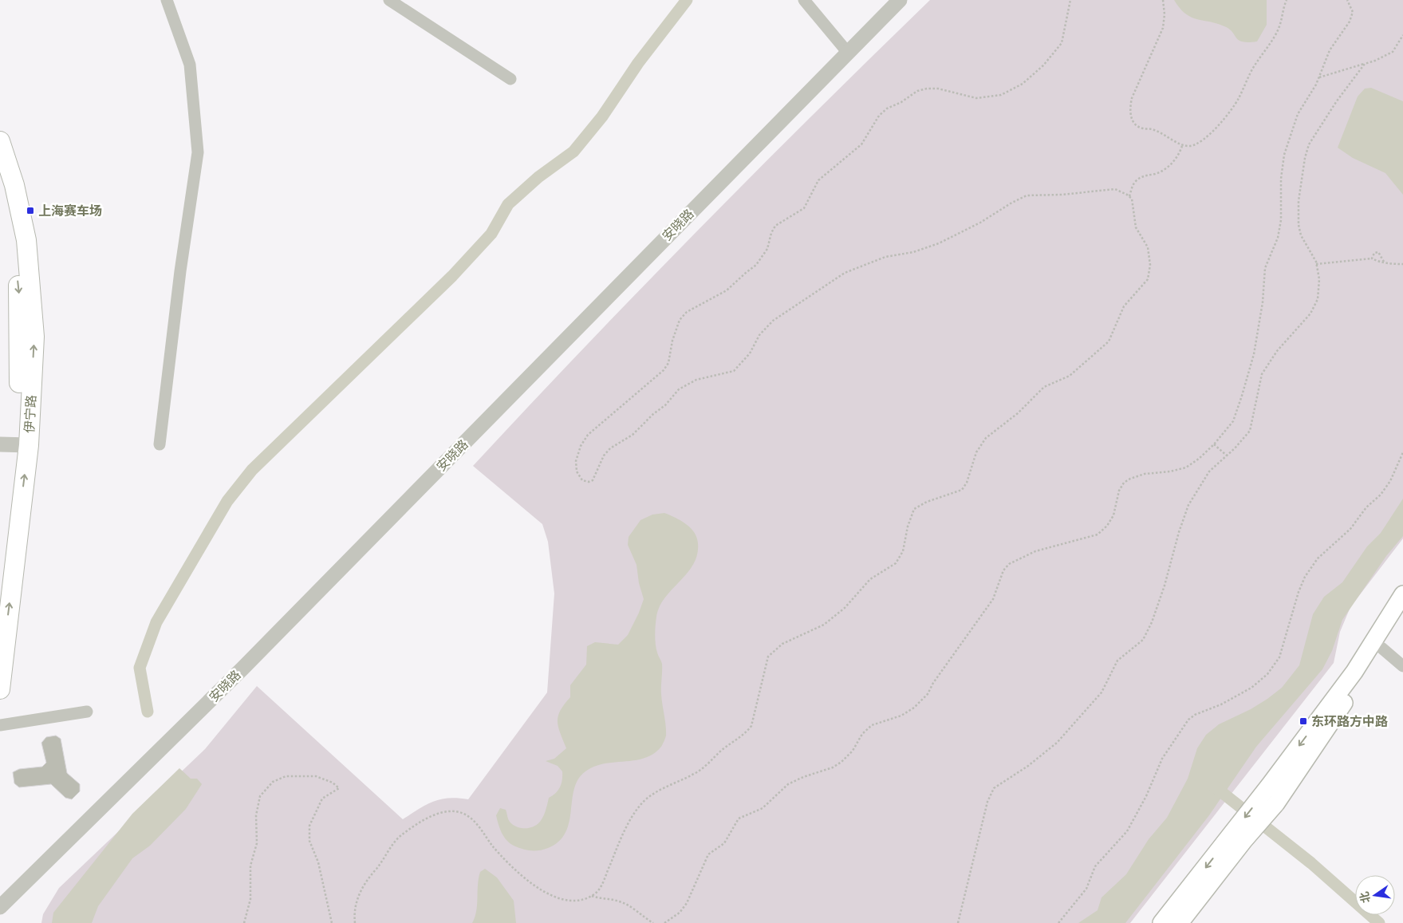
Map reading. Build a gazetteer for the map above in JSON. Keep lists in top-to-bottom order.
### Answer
{
  "streets": {
    "main road": ["伊宁路"],
    "street": ["安晓路"]
  },
  "places": {
    "transit": ["上海赛车场", "东环路方中路"]
  },
  "north": "left"
}
